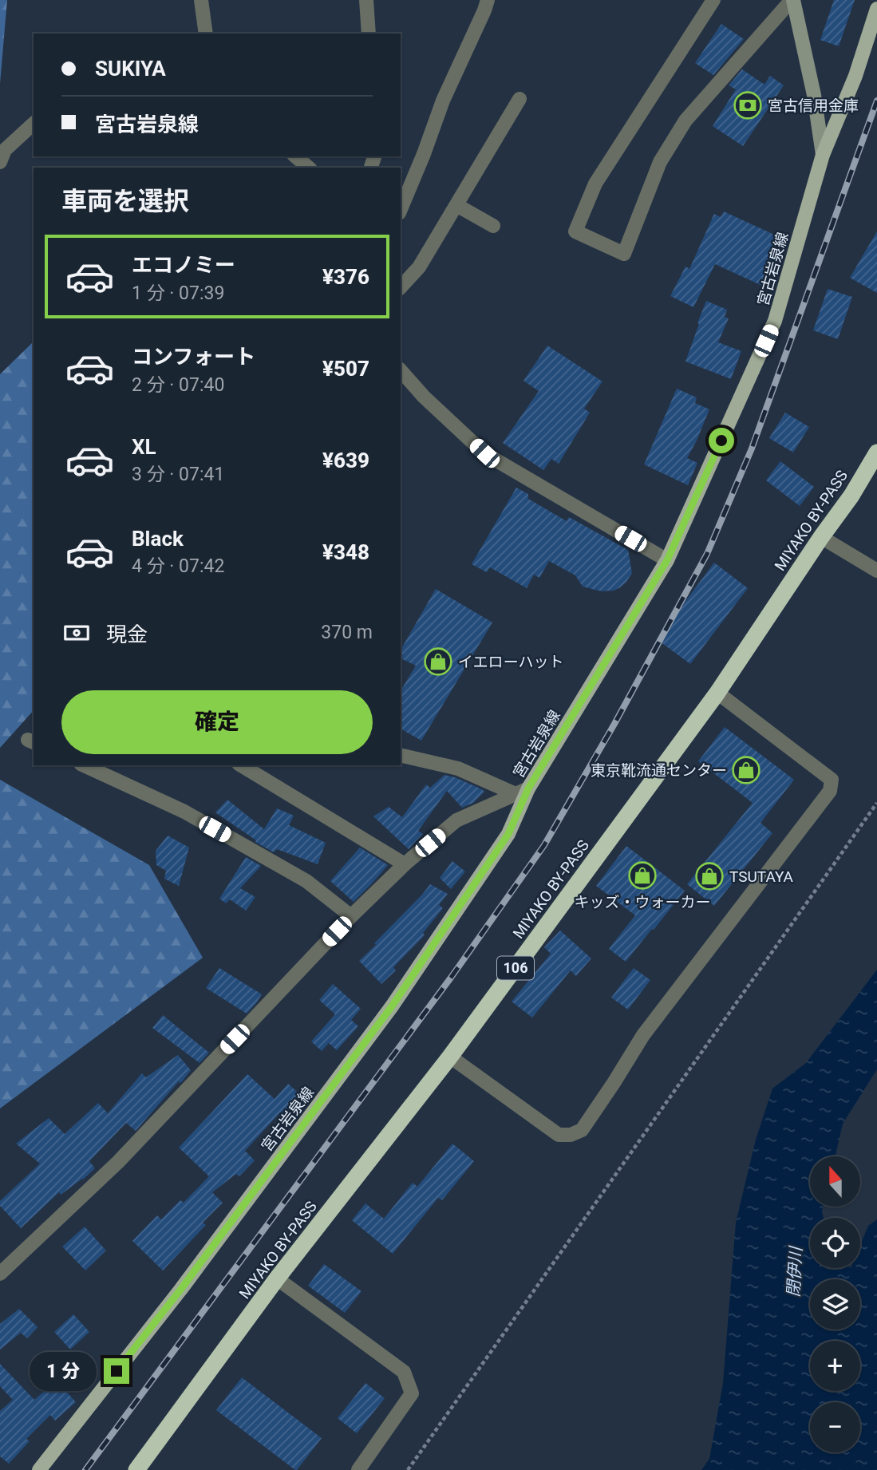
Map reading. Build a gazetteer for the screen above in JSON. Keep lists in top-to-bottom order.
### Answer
{
  "streets": {
    "highway": ["MIYAKO BY-PASS", "106"],
    "main road": ["宮古岩泉線"]
  },
  "water": ["閉伊川"],
  "places": {
    "bank": ["宮古信用金庫"],
    "shop": [
      "イエローハット",
      "東京靴流通センター",
      "キッズ・ウォーカー",
      "TSUTAYA"
    ]
  },
  "north": "top",
  "page": {
    "banner": ["SUKIYA", "宮古岩泉線"],
    "heading": "車両を選択",
    "list": [
      {
        "name": "エコノミー",
        "note": "1 分 · 07:39",
        "value": "¥376"
      },
      {
        "name": "コンフォート",
        "note": "2 分 · 07:40",
        "value": "¥507"
      },
      {
        "name": "XL",
        "note": "3 分 · 07:41",
        "value": "¥639"
      },
      {
        "name": "Black",
        "note": "4 分 · 07:42",
        "value": "¥348"
      }
    ],
    "pay": ["現金", "370 m"],
    "buttons": "確定",
    "map_buttons": ["+", "−"],
    "bubble": "1 分"
  }
}
